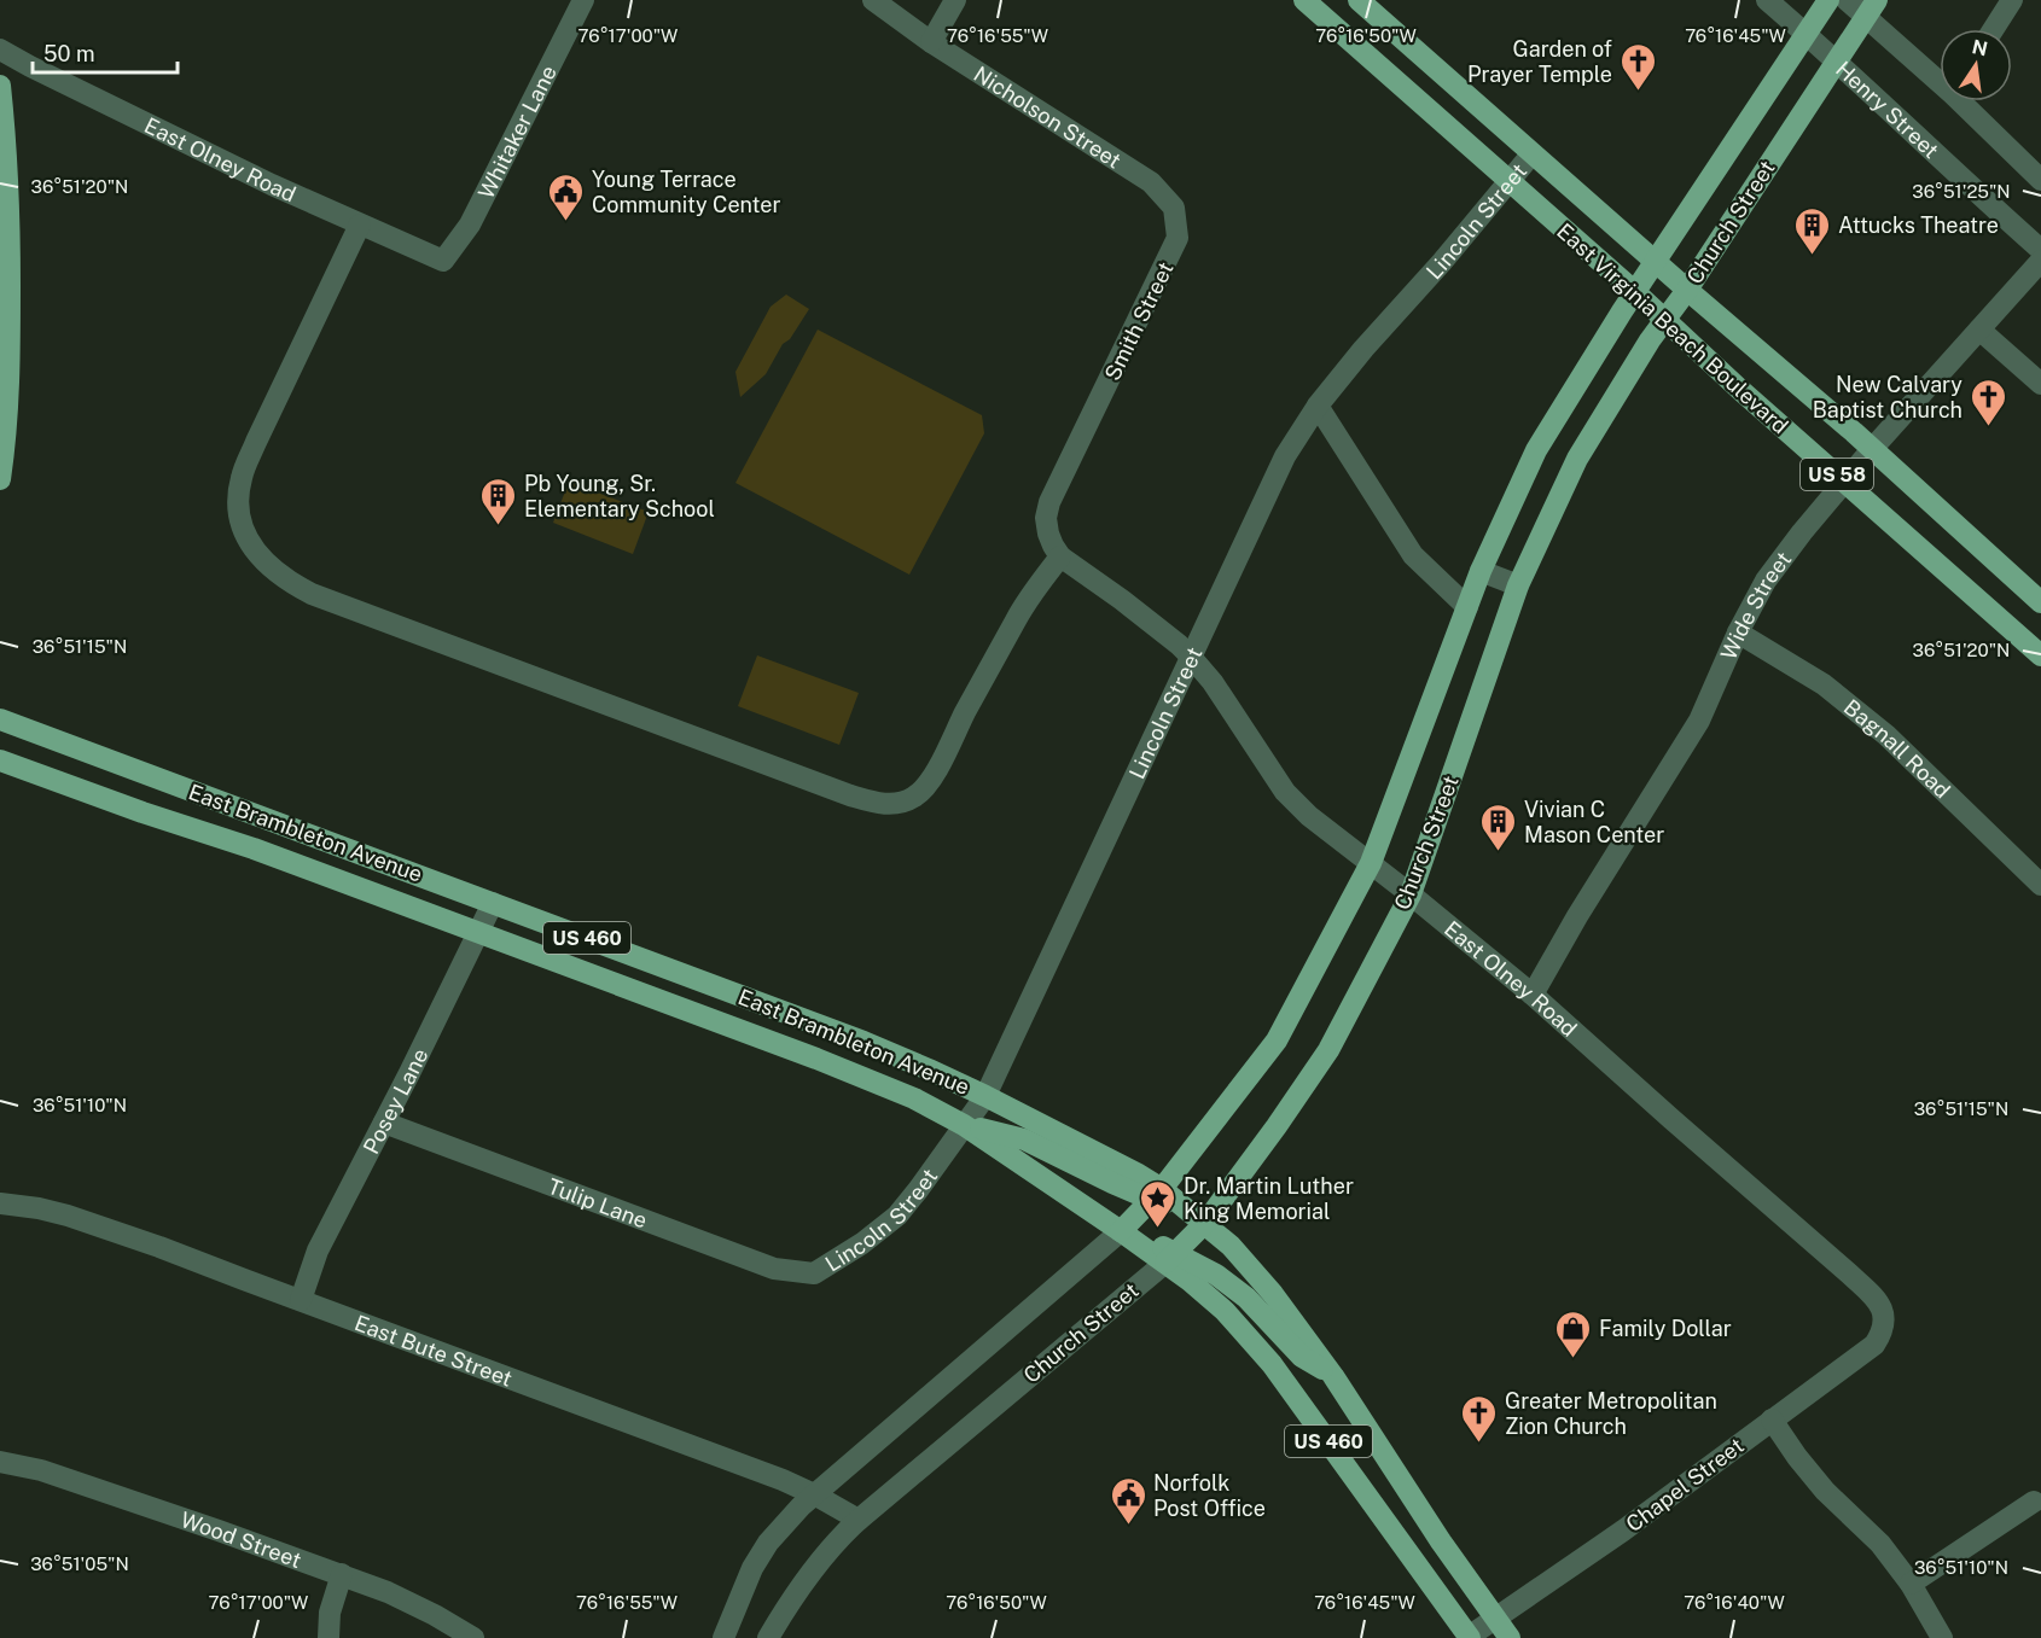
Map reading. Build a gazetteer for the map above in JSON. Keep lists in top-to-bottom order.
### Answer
{
  "streets": {
    "main road": [
      "Church Street",
      "East Virginia Beach Boulevard",
      "US 58",
      "East Brambleton Avenue",
      "US 460"
    ],
    "street": [
      "Henry Street",
      "Nicholson Street",
      "Whitaker Lane",
      "East Olney Road",
      "Lincoln Street",
      "Smith Street",
      "Wide Street",
      "Bagnall Road",
      "Posey Lane",
      "Tulip Lane",
      "East Bute Street",
      "Chapel Street",
      "Wood Street"
    ]
  },
  "crossings": [
    ["Henry Street", "Church Street"],
    ["Nicholson Street", "Smith Street"],
    ["Whitaker Lane", "East Olney Road"],
    ["East Olney Road", "Lincoln Street"],
    ["East Olney Road", "Church Street"],
    ["East Olney Road", "Smith Street"],
    ["East Olney Road", "Wide Street"],
    ["East Olney Road", "Chapel Street"],
    ["Lincoln Street", "East Virginia Beach Boulevard"],
    ["Lincoln Street", "East Brambleton Avenue"],
    ["Lincoln Street", "Tulip Lane"],
    ["Church Street", "East Virginia Beach Boulevard"],
    ["Church Street", "East Brambleton Avenue"],
    ["Church Street", "East Bute Street"],
    ["East Virginia Beach Boulevard", "Wide Street"],
    ["Wide Street", "Bagnall Road"],
    ["East Brambleton Avenue", "Posey Lane"],
    ["East Brambleton Avenue", "Chapel Street"],
    ["Posey Lane", "Tulip Lane"],
    ["Posey Lane", "East Bute Street"]
  ],
  "places": {
    "church": ["Garden of Prayer Temple", "New Calvary Baptist Church", "Greater Metropolitan Zion Church"],
    "public building": ["Young Terrace Community Center", "Norfolk Post Office"],
    "building": ["Attucks Theatre", "Pb Young, Sr. Elementary School", "Vivian C Mason Center"],
    "place": ["Dr. Martin Luther King Memorial"],
    "shop": ["Family Dollar"]
  },
  "scale_bar": "50 m",
  "north": "top",
  "coordinates": [
    "76°17'00\"W",
    "76°16'55\"W",
    "76°16'50\"W",
    "76°16'45\"W",
    "36°51'20\"N",
    "36°51'25\"N",
    "36°51'15\"N",
    "36°51'10\"N",
    "36°51'05\"N",
    "76°16'40\"W"
  ]
}
